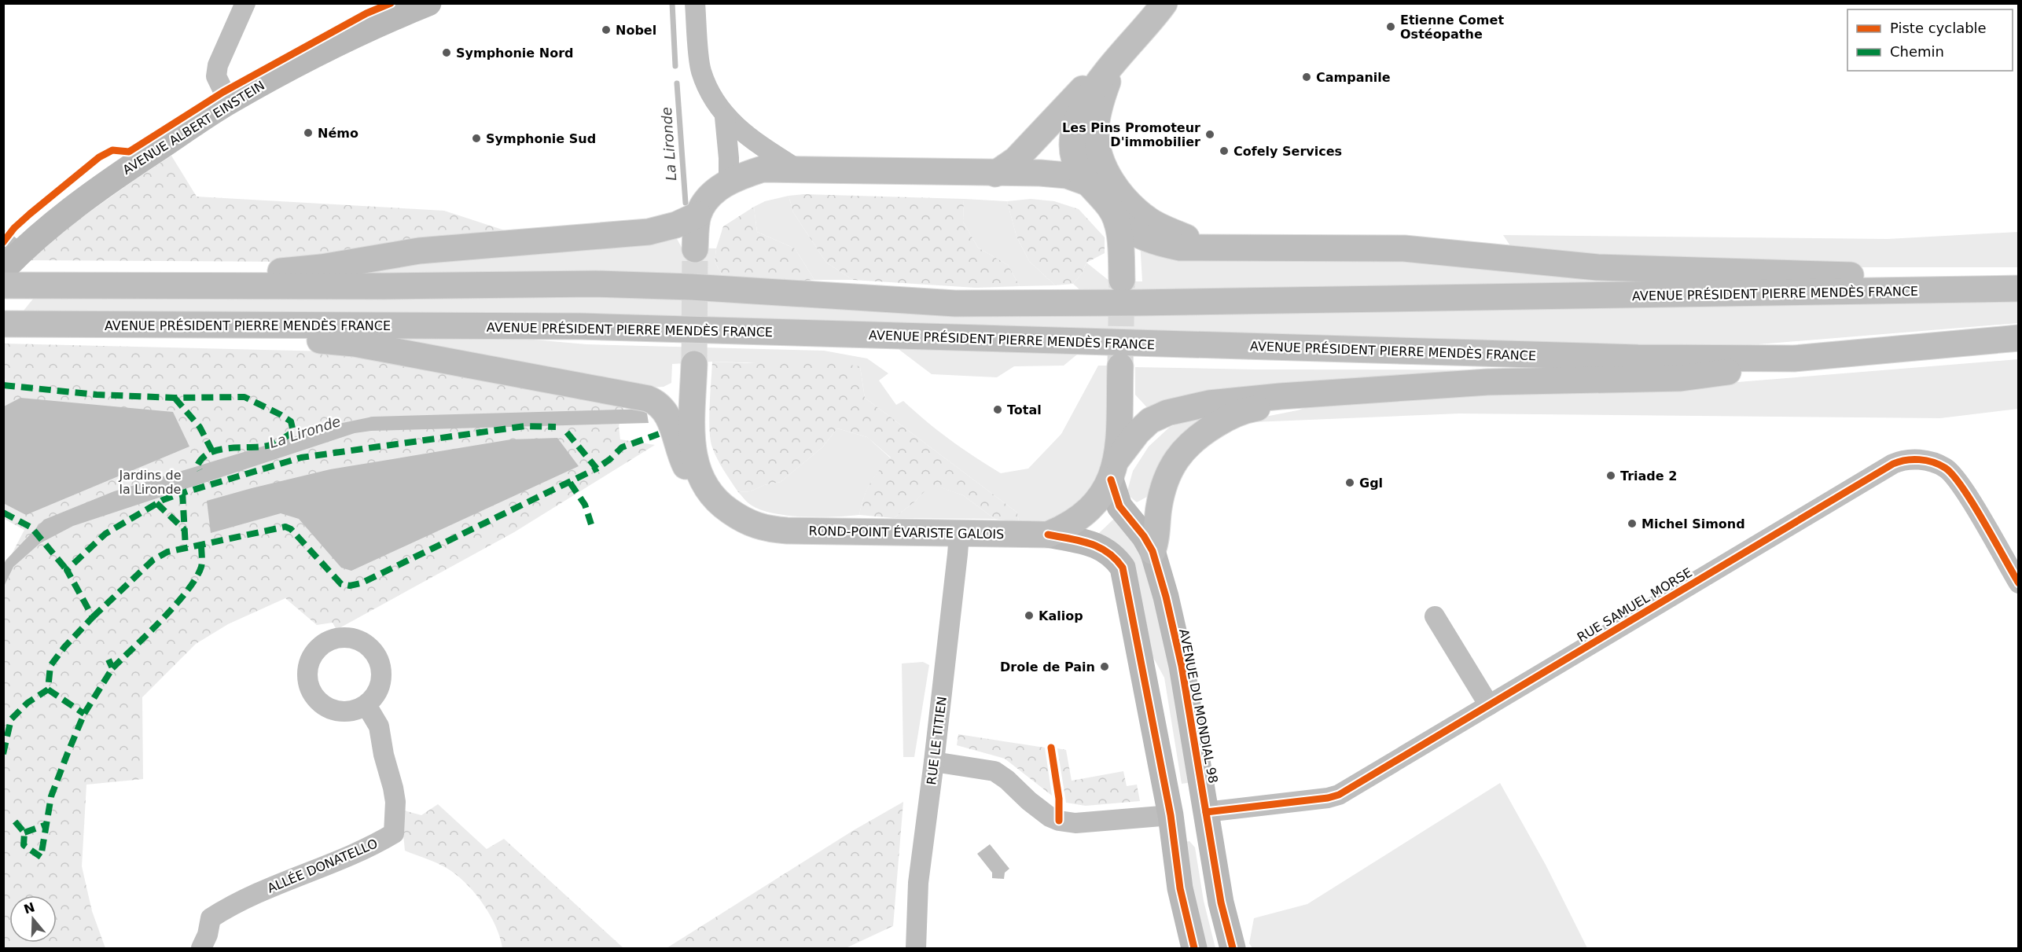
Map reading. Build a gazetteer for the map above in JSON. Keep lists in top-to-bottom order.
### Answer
{
  "streets": {
    "main road": [
      "AVENUE ALBERT EINSTEIN",
      "AVENUE PRÉSIDENT PIERRE MENDÈS FRANCE",
      "ROND-POINT ÉVARISTE GALOIS",
      "AVENUE DU MONDIAL 98"
    ],
    "street": ["RUE SAMUEL MORSE", "RUE LE TITIEN", "ALLÉE DONATELLO"]
  },
  "crossings": [
    ["ROND-POINT ÉVARISTE GALOIS", "AVENUE DU MONDIAL 98"],
    ["ROND-POINT ÉVARISTE GALOIS", "RUE LE TITIEN"],
    ["RUE SAMUEL MORSE", "AVENUE DU MONDIAL 98"]
  ],
  "water": ["La Lironde"],
  "parks": ["Jardins de la Lironde"],
  "places": [
    "Etienne Comet Ostéopathe",
    "Nobel",
    "Symphonie Nord",
    "Campanile",
    "Némo",
    "Les Pins Promoteur D'immobilier",
    "Symphonie Sud",
    "Cofely Services",
    "Total",
    "Triade 2",
    "Ggl",
    "Michel Simond",
    "Kaliop",
    "Drole de Pain"
  ],
  "legend": ["Piste cyclable", "Chemin"],
  "north": "top"
}
